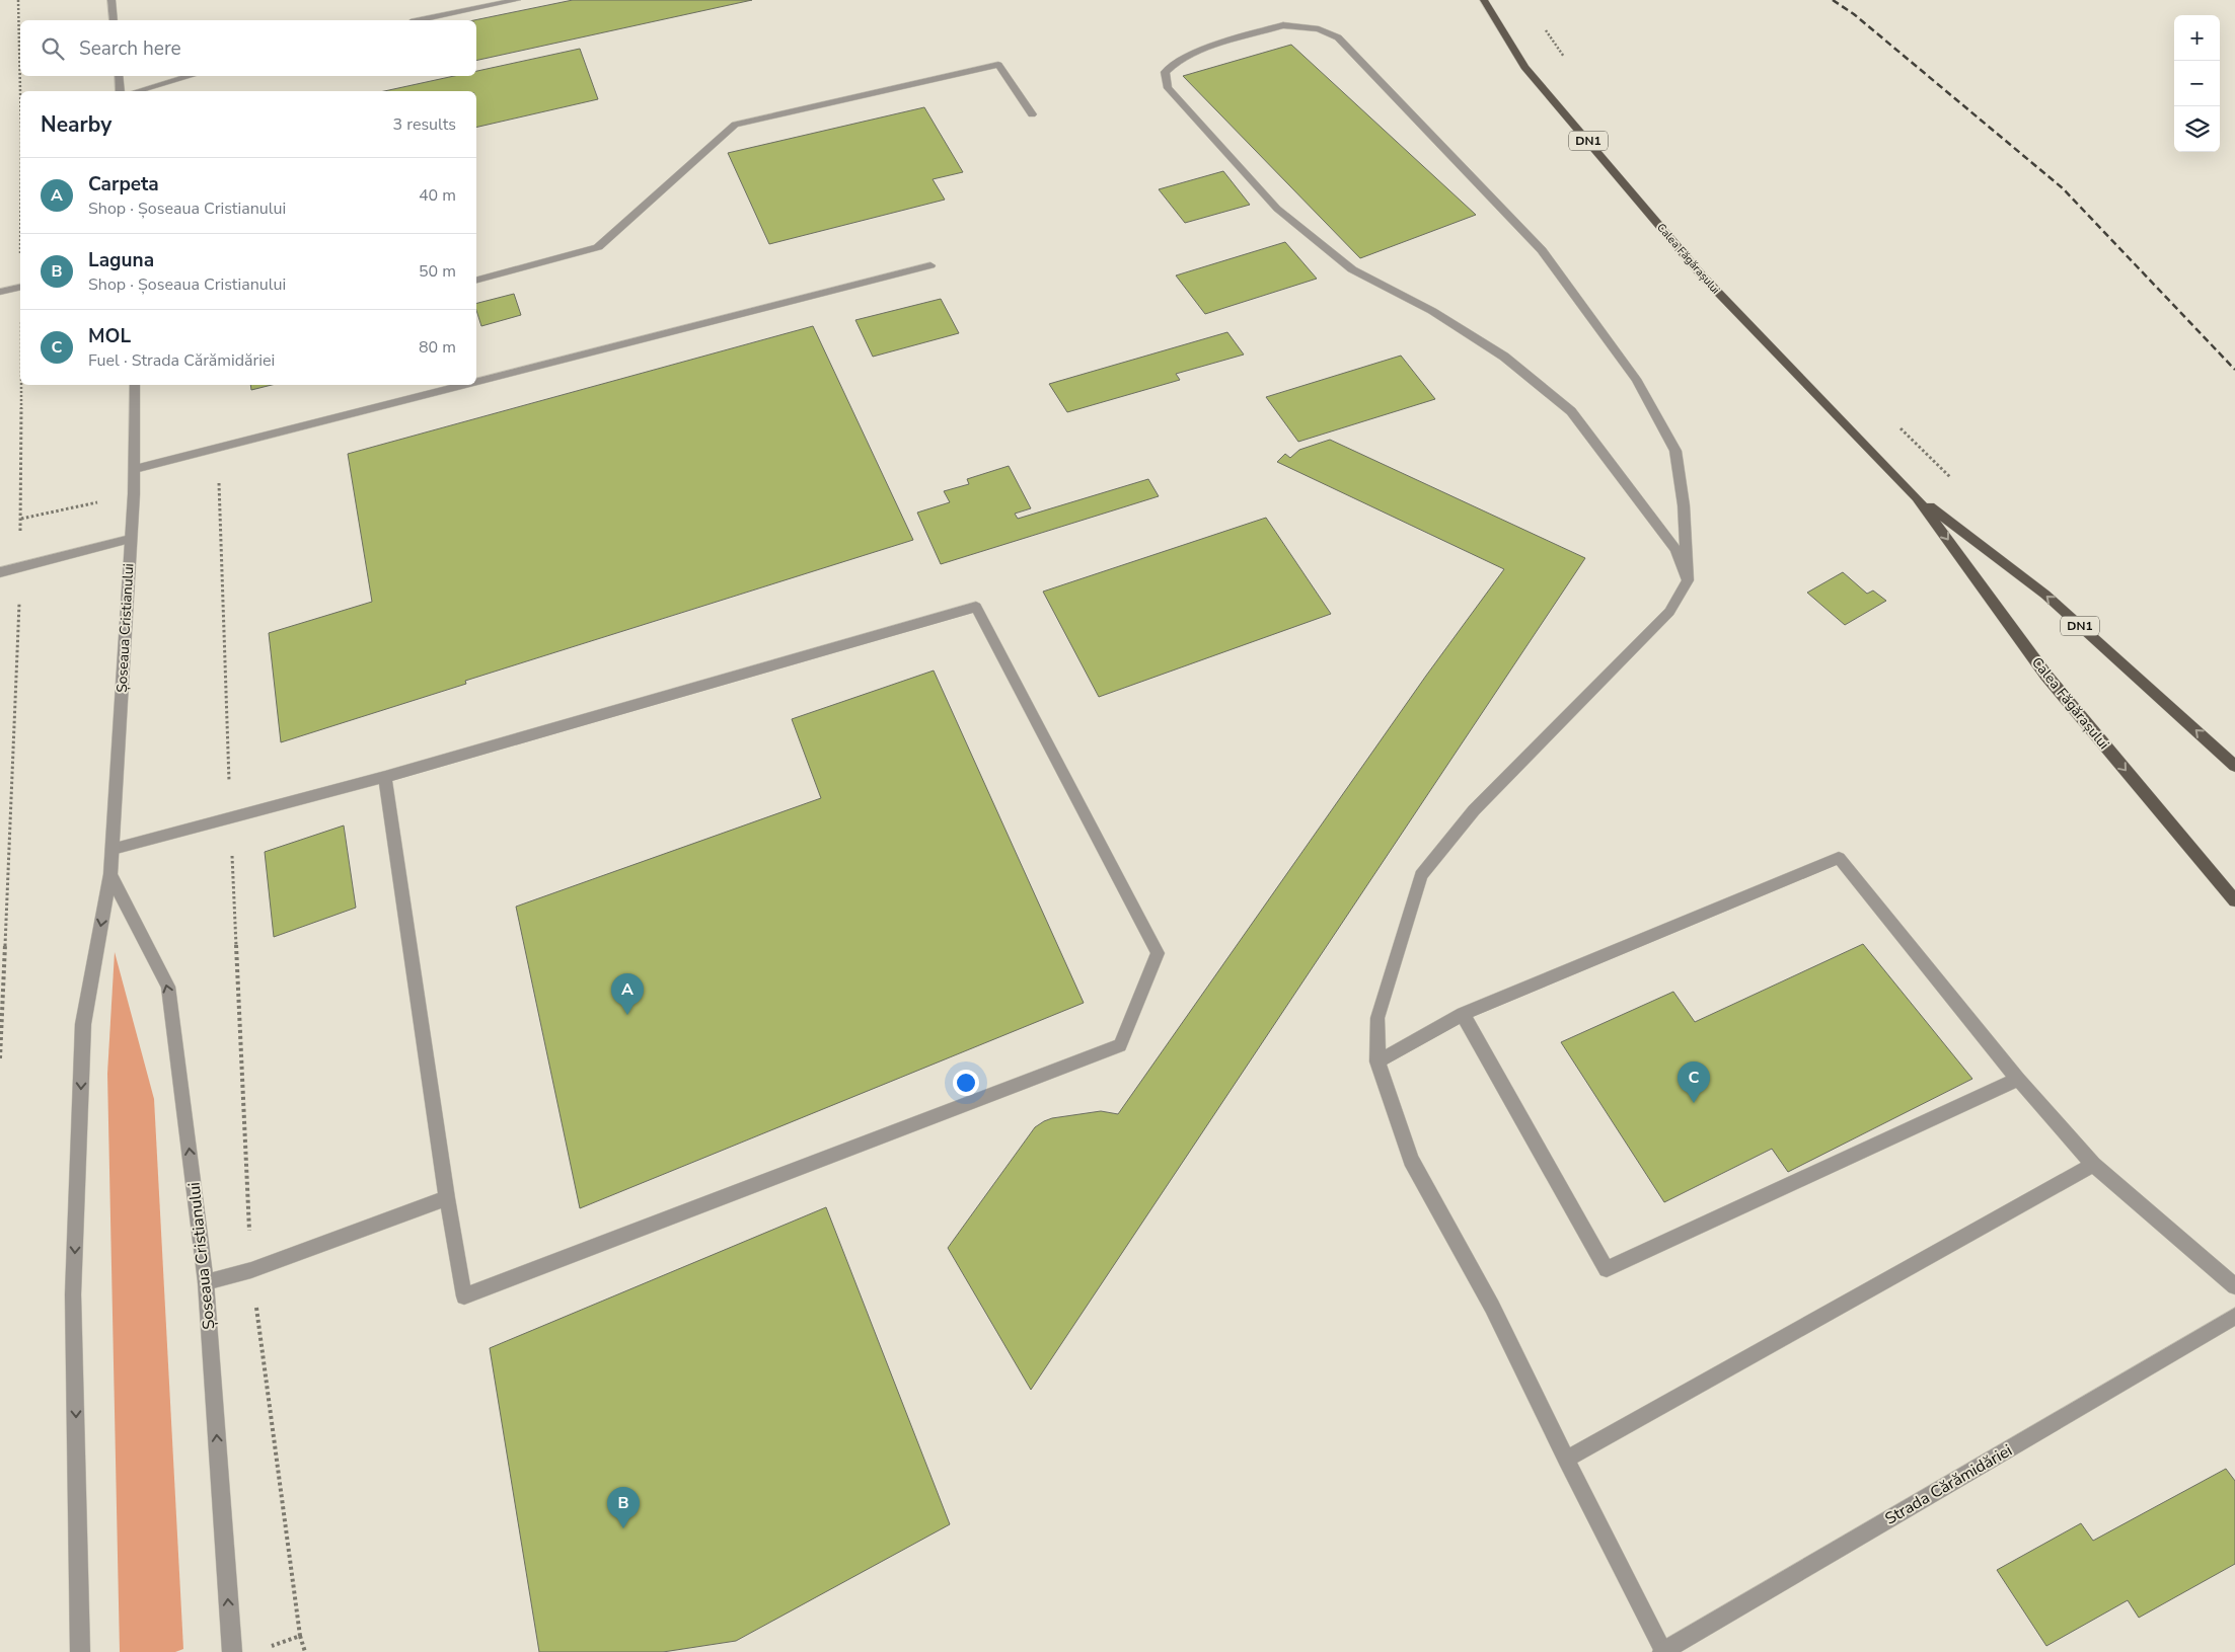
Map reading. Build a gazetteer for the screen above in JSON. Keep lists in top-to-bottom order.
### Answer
{
  "streets": {
    "main road": ["DN1", "Calea Făgărașului"],
    "street": ["Șoseaua Cristianului", "Strada Cărămidăriei"]
  },
  "page": {
    "map_buttons": ["+", "−"],
    "search": "Search here",
    "heading": ["Nearby", "3 results"],
    "list": [
      {
        "mark": "A",
        "name": "Carpeta",
        "note": "Shop · Șoseaua Cristianului",
        "value": "40 m"
      },
      {
        "mark": "B",
        "name": "Laguna",
        "note": "Shop · Șoseaua Cristianului",
        "value": "50 m"
      },
      {
        "mark": "C",
        "name": "MOL",
        "note": "Fuel · Strada Cărămidăriei",
        "value": "80 m"
      }
    ],
    "pins": ["A", "C", "B"]
  }
}
